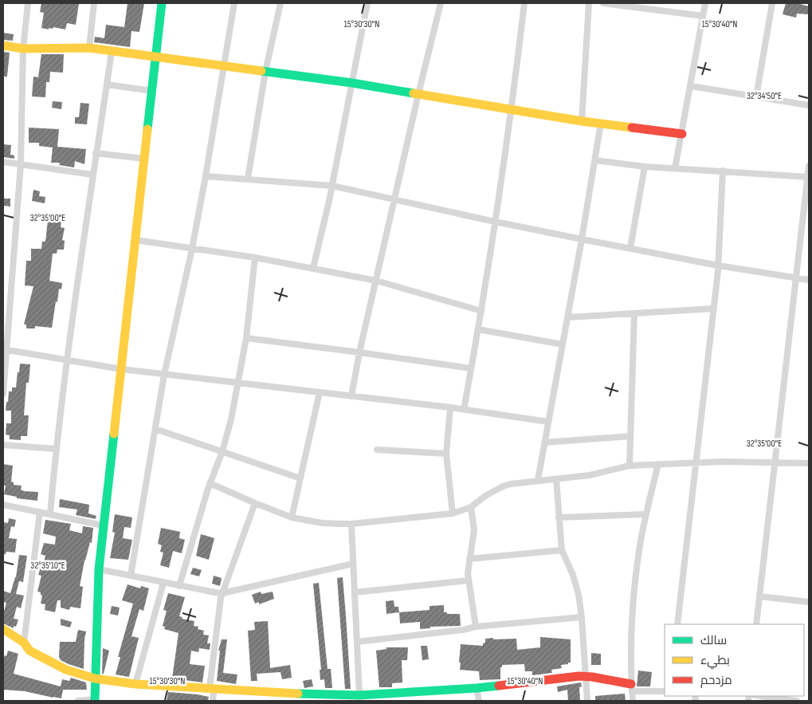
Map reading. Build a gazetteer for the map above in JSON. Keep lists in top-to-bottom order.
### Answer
{
  "legend": ["سالك", "بطيء", "مزدحم"],
  "coordinates": [
    "15°30'30\"N",
    "15°30'40\"N",
    "32°34'50\"E",
    "32°35'00\"E",
    "32°35'10\"E"
  ]
}
